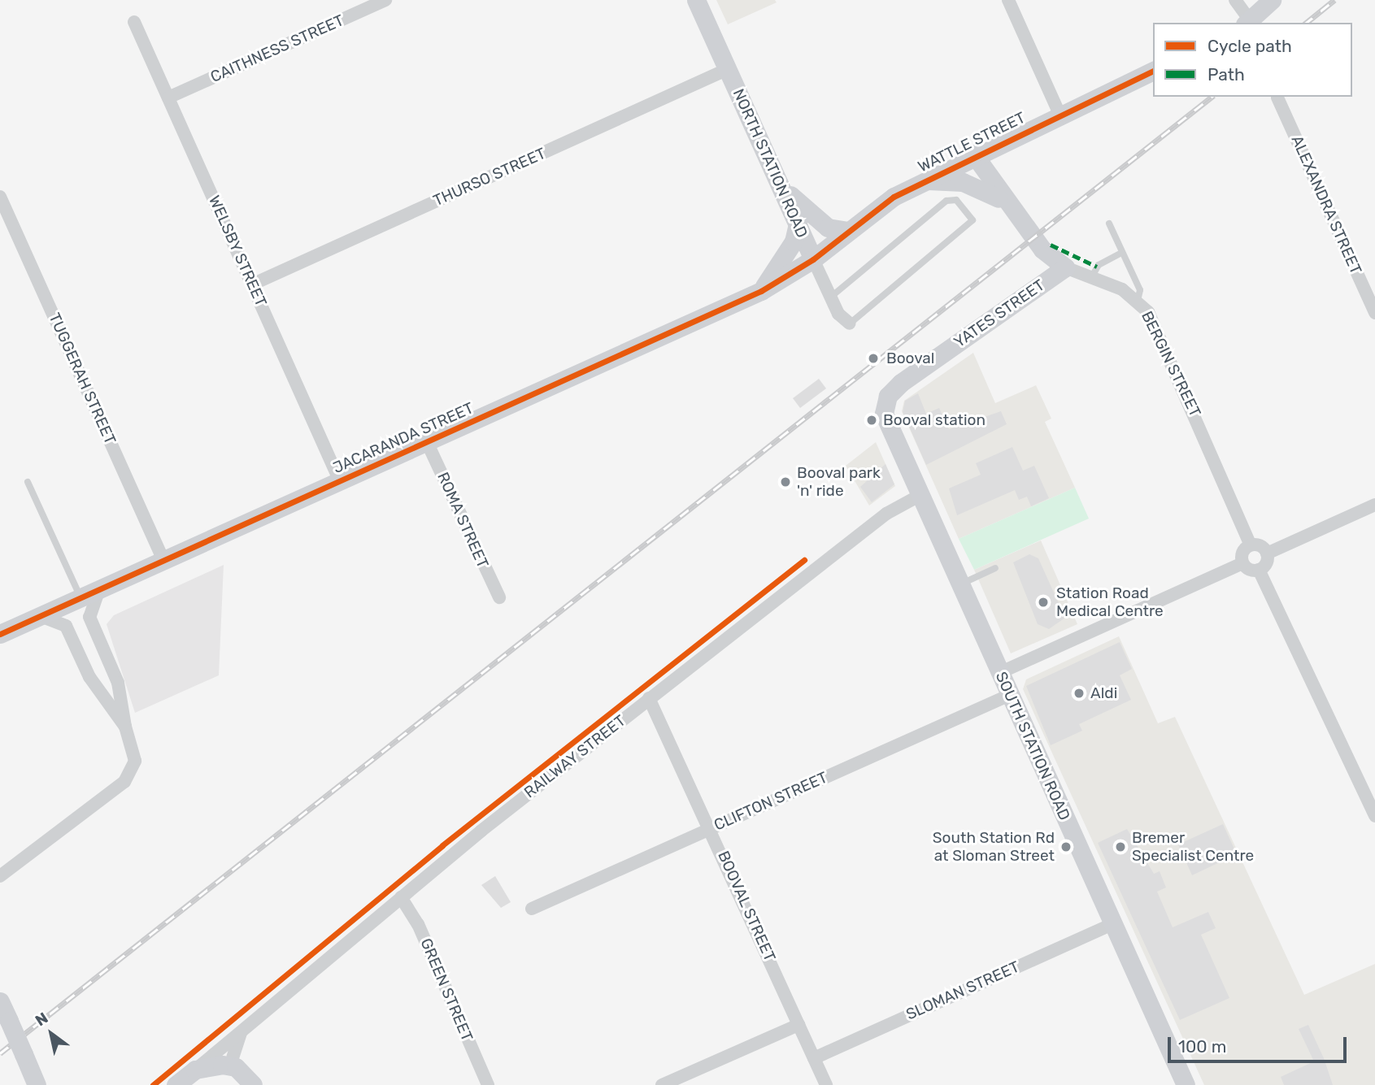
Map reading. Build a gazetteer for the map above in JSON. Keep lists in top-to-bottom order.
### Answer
{
  "streets": {
    "street": [
      "CAITHNESS STREET",
      "WATTLE STREET",
      "NORTH STATION ROAD",
      "THURSO STREET",
      "ALEXANDRA STREET",
      "WELSBY STREET",
      "YATES STREET",
      "BERGIN STREET",
      "TUGGERAH STREET",
      "JACARANDA STREET",
      "ROMA STREET",
      "SOUTH STATION ROAD",
      "RAILWAY STREET",
      "CLIFTON STREET",
      "BOOVAL STREET",
      "GREEN STREET",
      "SLOMAN STREET"
    ]
  },
  "crossings": [
    ["CAITHNESS STREET", "WELSBY STREET"],
    ["WATTLE STREET", "NORTH STATION ROAD"],
    ["WATTLE STREET", "BERGIN STREET"],
    ["WATTLE STREET", "JACARANDA STREET"],
    ["NORTH STATION ROAD", "THURSO STREET"],
    ["NORTH STATION ROAD", "JACARANDA STREET"],
    ["THURSO STREET", "WELSBY STREET"],
    ["WELSBY STREET", "JACARANDA STREET"],
    ["YATES STREET", "BERGIN STREET"],
    ["YATES STREET", "SOUTH STATION ROAD"],
    ["TUGGERAH STREET", "JACARANDA STREET"],
    ["JACARANDA STREET", "ROMA STREET"],
    ["SOUTH STATION ROAD", "RAILWAY STREET"],
    ["SOUTH STATION ROAD", "CLIFTON STREET"],
    ["SOUTH STATION ROAD", "SLOMAN STREET"],
    ["RAILWAY STREET", "BOOVAL STREET"],
    ["RAILWAY STREET", "GREEN STREET"],
    ["CLIFTON STREET", "BOOVAL STREET"],
    ["BOOVAL STREET", "SLOMAN STREET"]
  ],
  "places": [
    "Booval",
    "Booval station",
    "Booval park 'n' ride",
    "Station Road Medical Centre",
    "Aldi",
    "South Station Rd at Sloman Street",
    "Bremer Specialist Centre"
  ],
  "legend": ["Cycle path", "Path"],
  "scale_bar": "100 m",
  "north": "top left"
}
